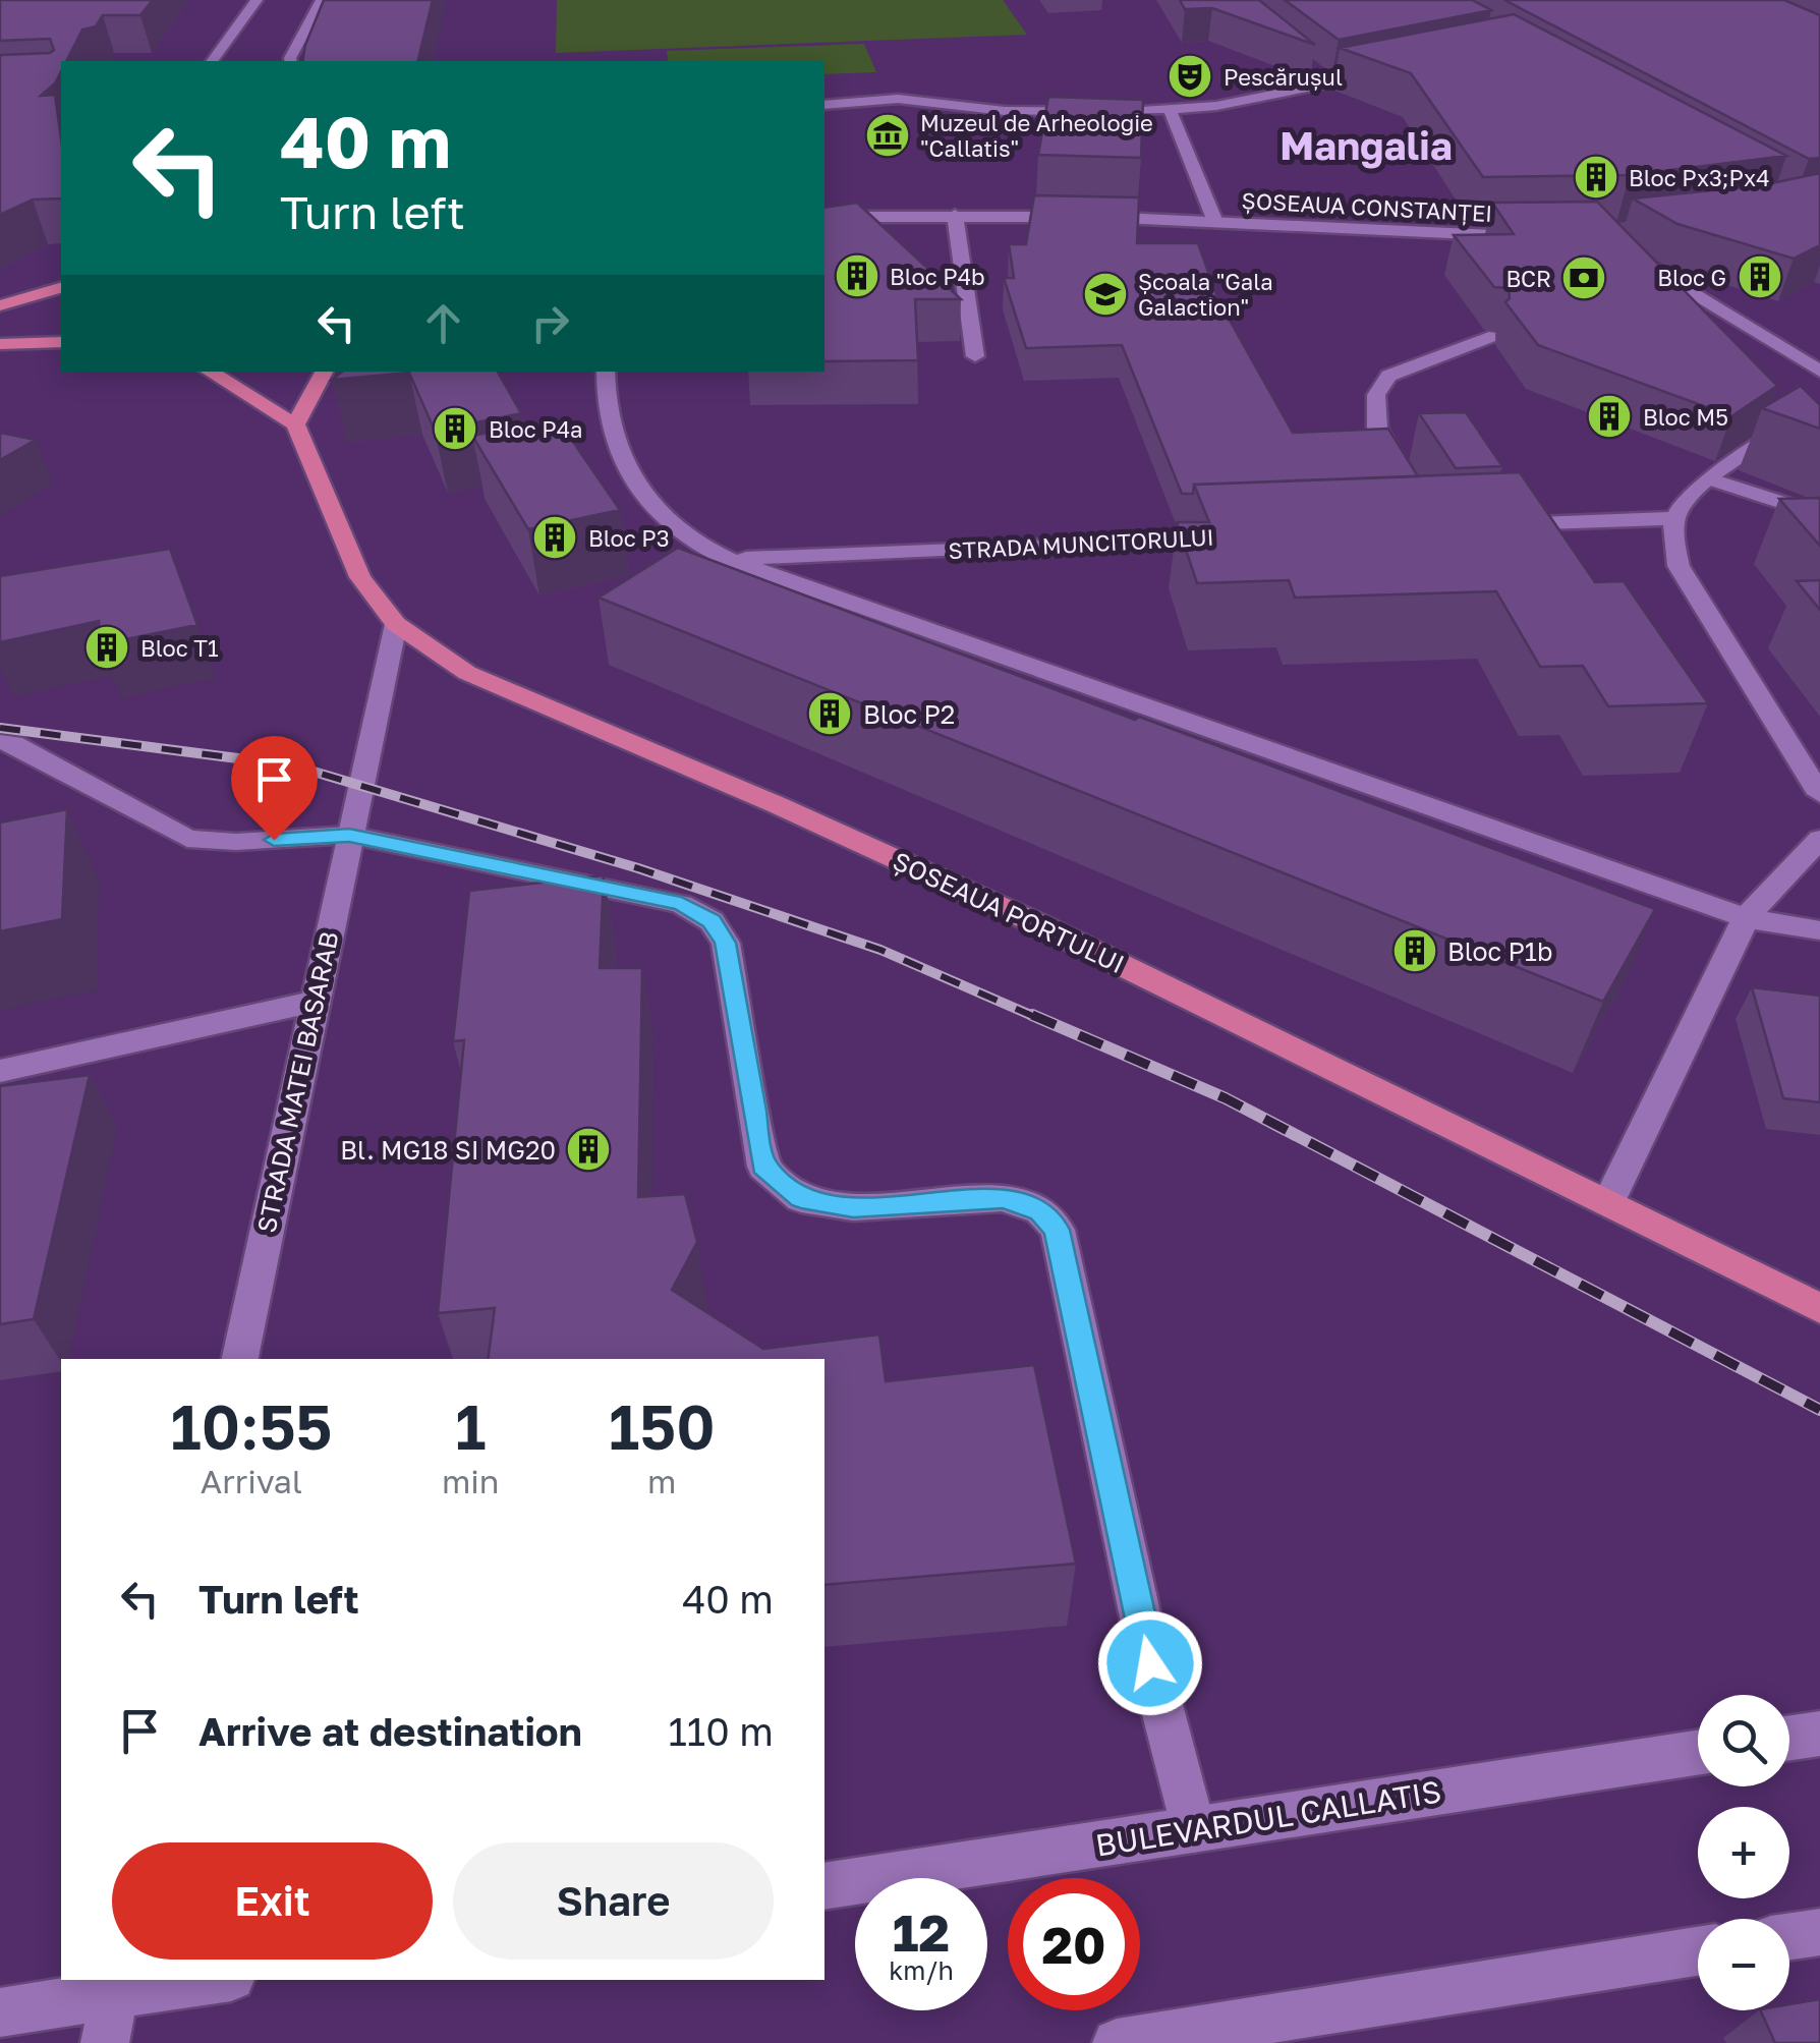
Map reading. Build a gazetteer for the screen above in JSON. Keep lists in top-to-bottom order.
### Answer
{
  "streets": {
    "main road": ["ȘOSEAUA PORTULUI"],
    "street": [
      "ȘOSEAUA CONSTANȚEI",
      "STRADA MUNCITORULUI",
      "STRADA MATEI BASARAB",
      "BULEVARDUL CALLATIS"
    ]
  },
  "crossings": [
    ["ȘOSEAUA PORTULUI", "STRADA MATEI BASARAB"]
  ],
  "districts": ["Mangalia"],
  "places": {
    "theatre": ["Pescărușul"],
    "museum": ["Muzeul de Arheologie \"Callatis\""],
    "building": [
      "Bloc Px3;Px4",
      "Bloc P4b",
      "Bloc G",
      "Bloc M5",
      "Bloc P4a",
      "Bloc P3",
      "Bloc T1",
      "Bloc P2",
      "Bloc P1b",
      "Bl. MG18 SI MG20"
    ],
    "bank": ["BCR"],
    "school or university": ["Școala \"Gala Galaction\""]
  },
  "page": {
    "turn": ["40 m", "Turn left"],
    "eta": [
      "10:55",
      "Arrival",
      "1",
      "min",
      "150",
      "m"
    ],
    "list": [
      {
        "name": "Turn left",
        "value": "40 m"
      },
      {
        "name": "Arrive at destination",
        "value": "110 m"
      }
    ],
    "map_buttons": ["+", "−"],
    "buttons": ["Exit", "Share"],
    "speed": "12 km/h",
    "limit": "20"
  }
}
